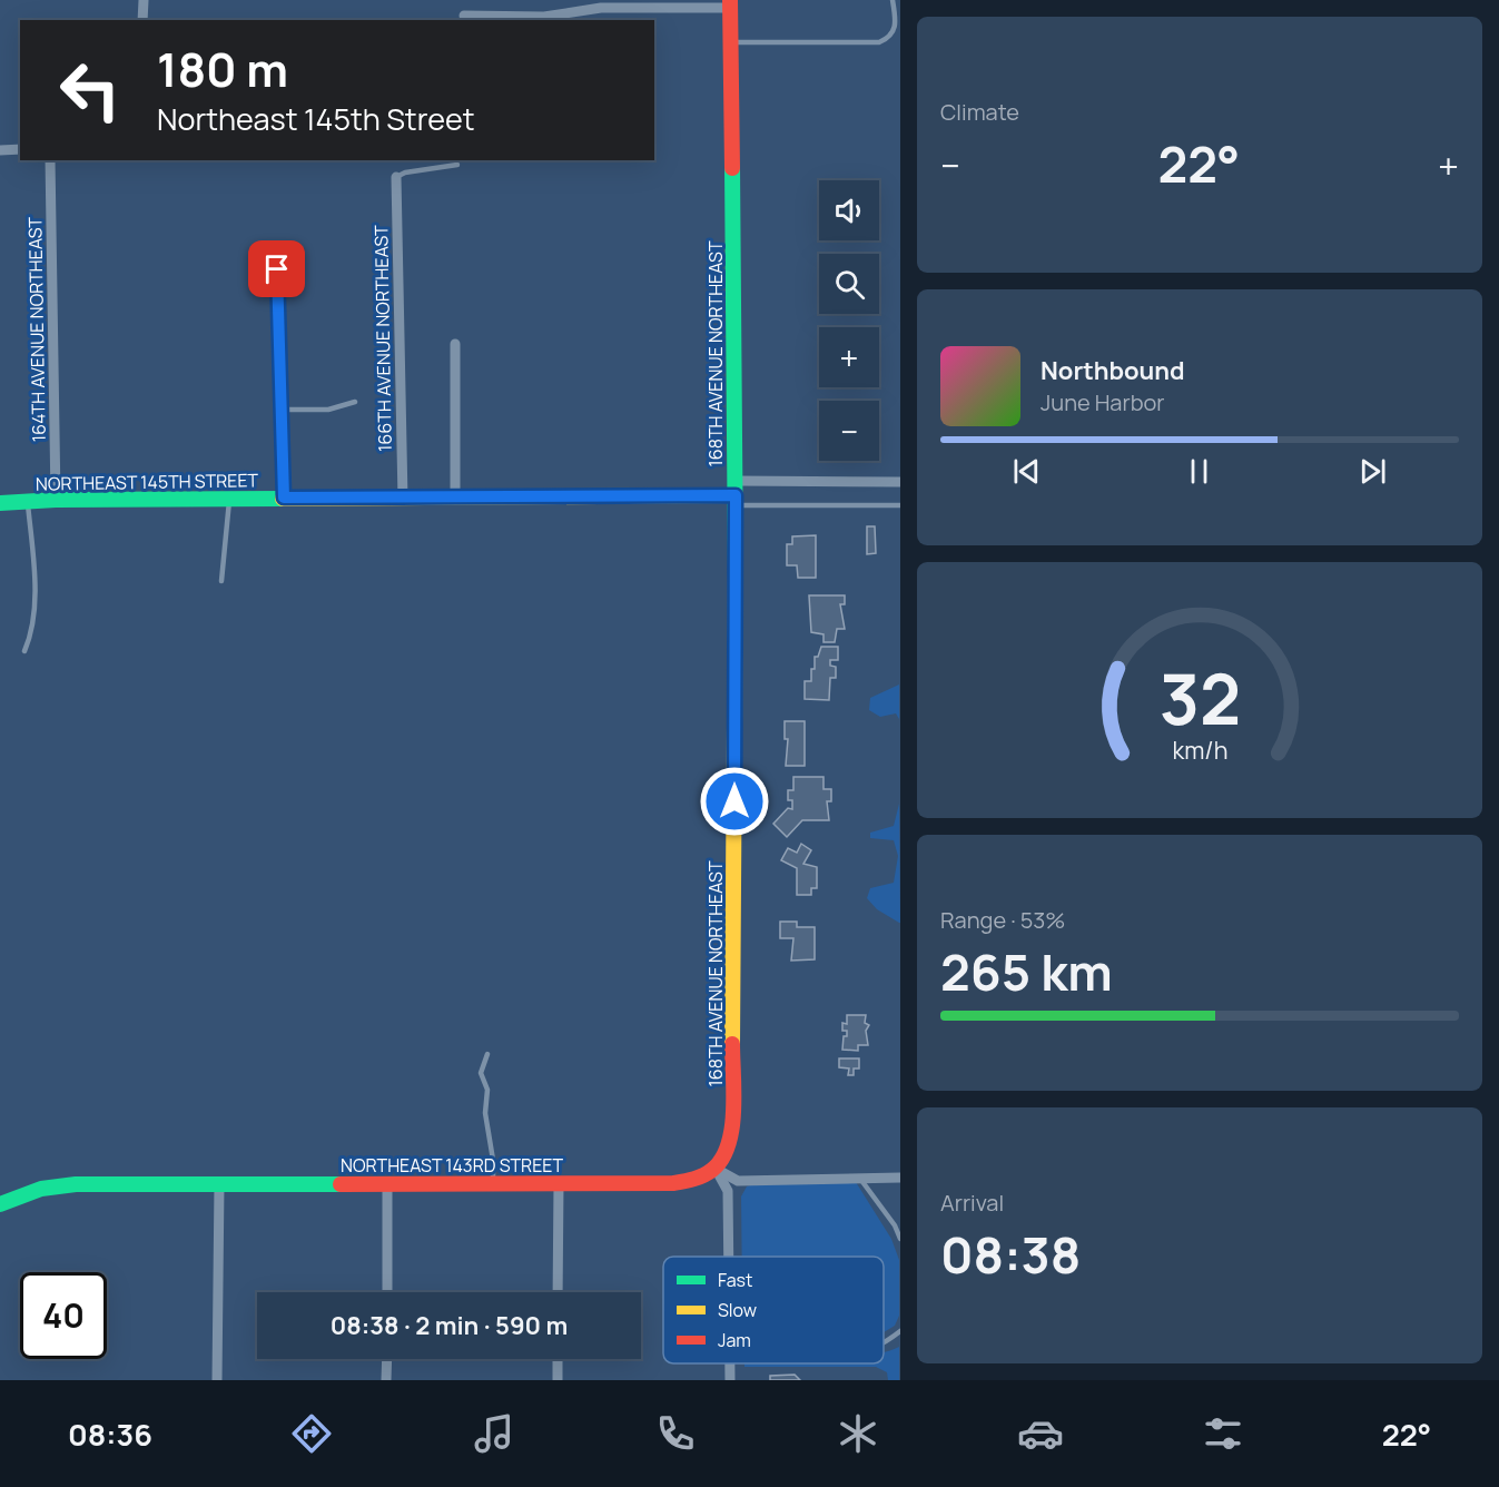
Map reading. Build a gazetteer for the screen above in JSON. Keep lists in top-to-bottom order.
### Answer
{
  "streets": {
    "street": [
      "164TH AVENUE NORTHEAST",
      "166TH AVENUE NORTHEAST",
      "168TH AVENUE NORTHEAST",
      "NORTHEAST 145TH STREET",
      "NORTHEAST 143RD STREET"
    ]
  },
  "crossings": [
    ["164TH AVENUE NORTHEAST", "NORTHEAST 145TH STREET"],
    ["166TH AVENUE NORTHEAST", "NORTHEAST 145TH STREET"],
    ["168TH AVENUE NORTHEAST", "NORTHEAST 145TH STREET"],
    ["168TH AVENUE NORTHEAST", "NORTHEAST 143RD STREET"]
  ],
  "legend": ["Fast", "Slow", "Jam"],
  "page": {
    "tile": [
      "Climate",
      ["Range · 53%", "265 km"],
      ["Arrival", "08:38"]
    ],
    "turn": ["180 m", "Northeast 145th Street"],
    "heat": ["−", "22°", "+"],
    "map_buttons": ["+", "−"],
    "song": ["Northbound", "June Harbor"],
    "limit": "40",
    "trip": "08:38 · 2 min · 590 m",
    "tabs": ["08:36", "22°"],
    "gauge": ["32", "km/h"]
  }
}
